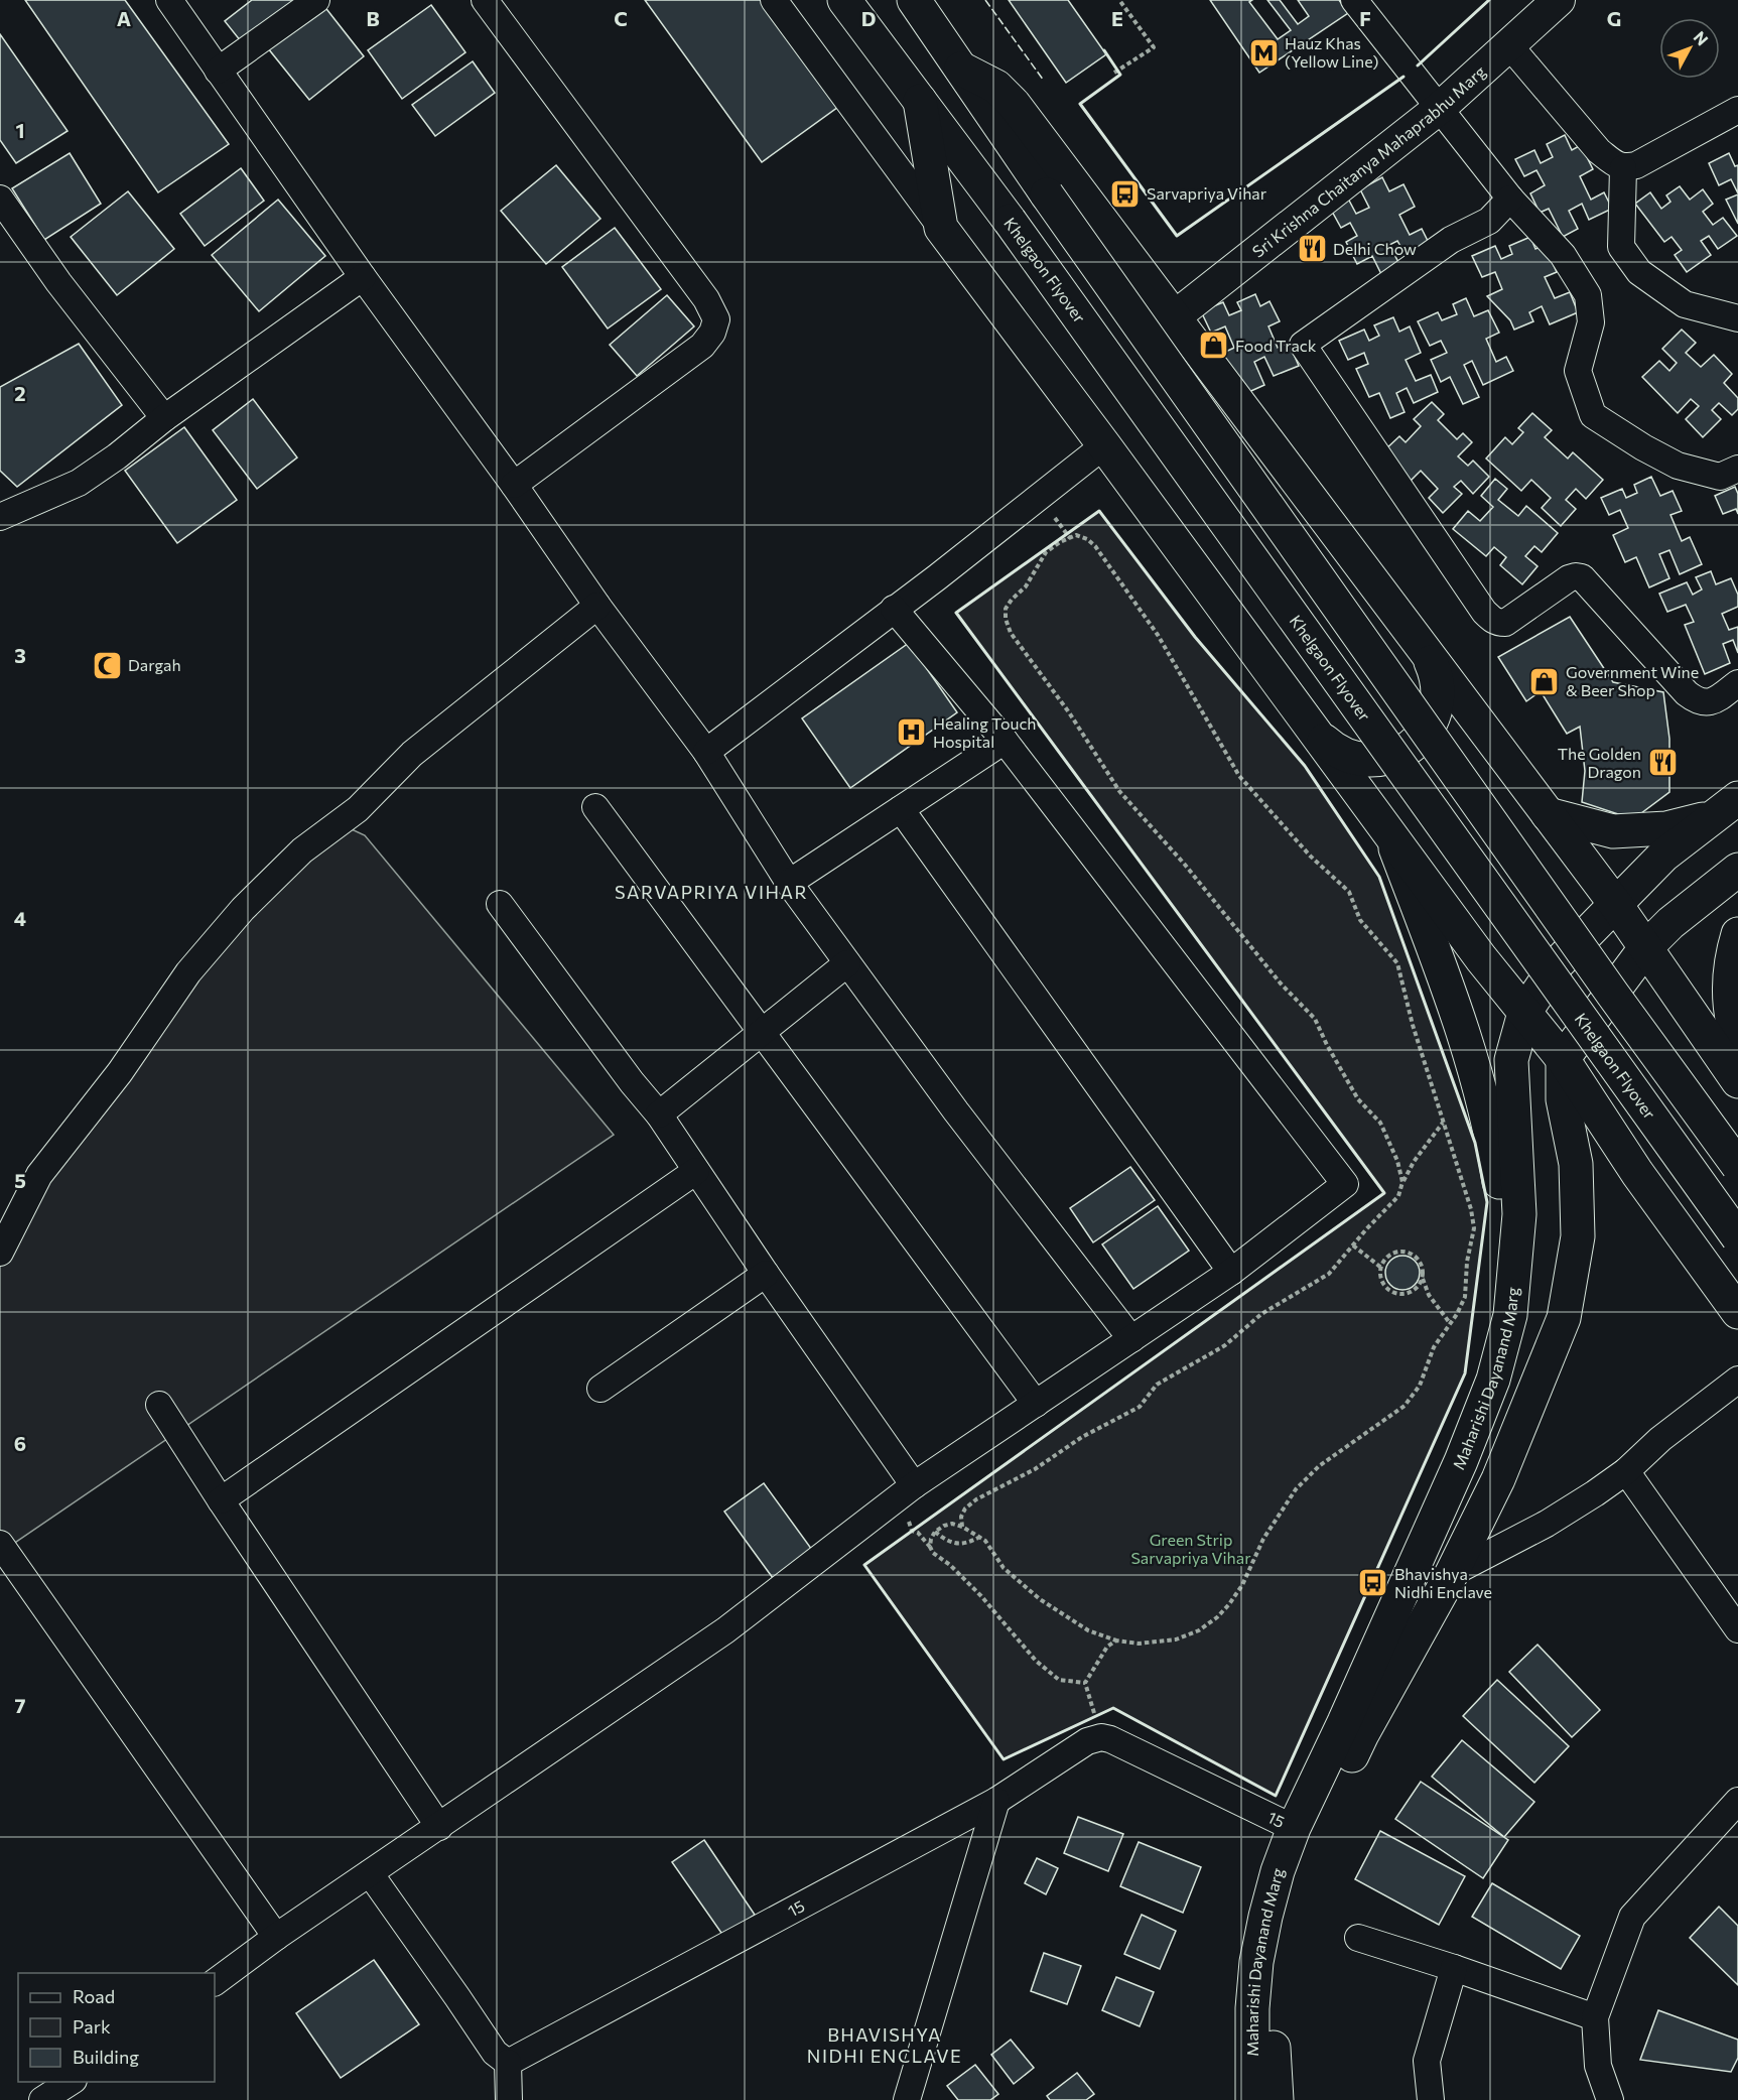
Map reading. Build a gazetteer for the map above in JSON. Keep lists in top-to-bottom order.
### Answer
{
  "streets": {
    "main road": ["Khelgaon Flyover", "Maharishi Dayanand Marg"],
    "street": ["Sri Krishna Chaitanya Mahaprabhu Marg", "15"]
  },
  "crossings": [
    ["Maharishi Dayanand Marg", "15"]
  ],
  "districts": ["SARVAPRIYA VIHAR", "BHAVISHYA NIDHI ENCLAVE"],
  "parks": ["Green Strip Sarvapriya Vihar"],
  "places": {
    "metro station": ["Hauz Khas (Yellow Line)"],
    "bus stop": ["Sarvapriya Vihar", "Bhavishya Nidhi Enclave"],
    "restaurant": ["Delhi Chow", "The Golden Dragon"],
    "shop": ["Food Track", "Government Wine & Beer Shop"],
    "mosque": ["Dargah"],
    "hospital": ["Healing Touch Hospital"]
  },
  "legend": ["Road", "Park", "Building"],
  "north": "top right",
  "grid": {
    "columns": [
      "A",
      "B",
      "C",
      "D",
      "E",
      "F",
      "G"
    ],
    "rows": [
      "1",
      "2",
      "3",
      "4",
      "5",
      "6",
      "7"
    ]
  }
}
